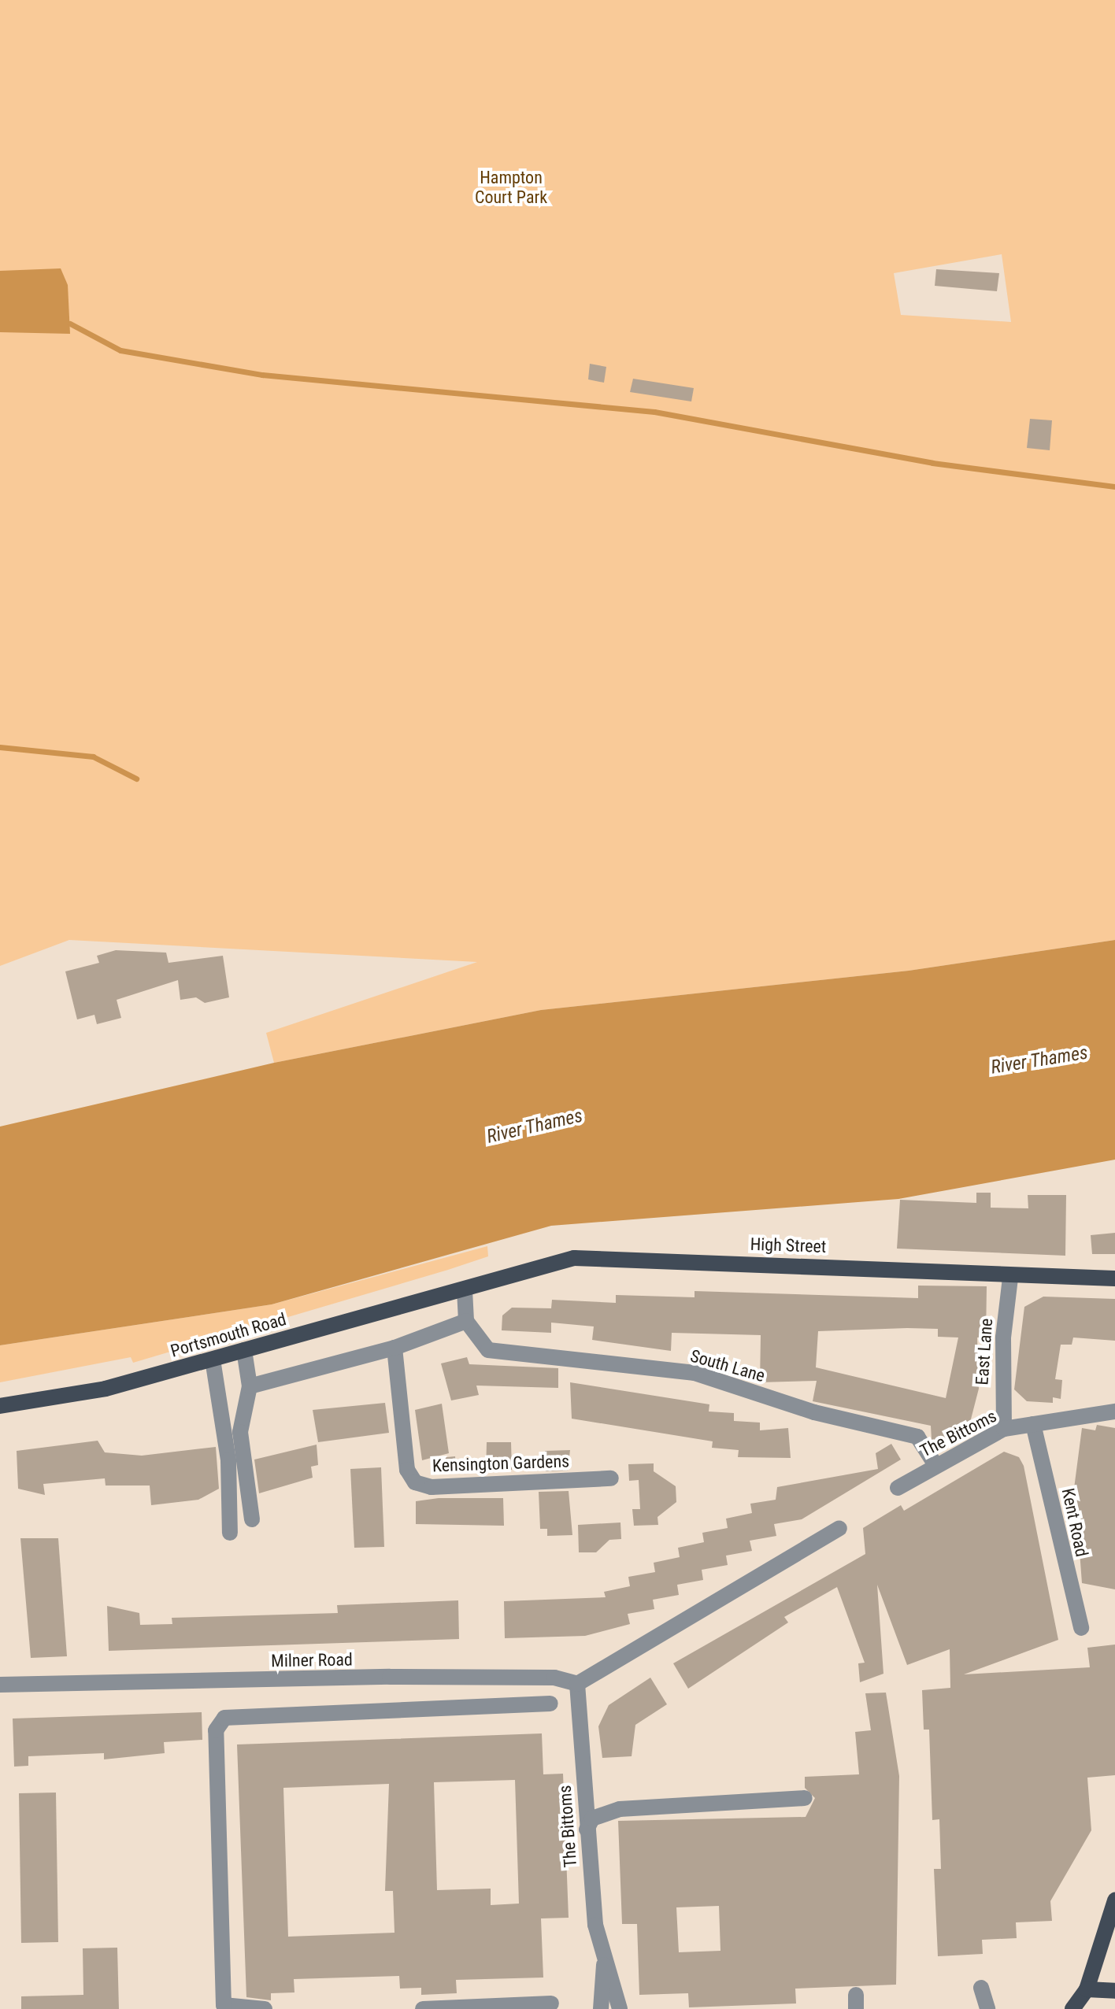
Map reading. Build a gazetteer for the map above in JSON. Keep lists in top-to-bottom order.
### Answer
{
  "streets": {
    "main road": ["High Street", "Portsmouth Road"],
    "street": [
      "East Lane",
      "South Lane",
      "The Bittoms",
      "Kensington Gardens",
      "Kent Road",
      "Milner Road"
    ]
  },
  "crossings": [
    ["High Street", "Portsmouth Road"],
    ["High Street", "East Lane"],
    ["East Lane", "The Bittoms"],
    ["South Lane", "The Bittoms"],
    ["The Bittoms", "Kent Road"],
    ["The Bittoms", "Milner Road"]
  ],
  "water": ["River Thames"],
  "parks": ["Hampton Court Park"]
}
